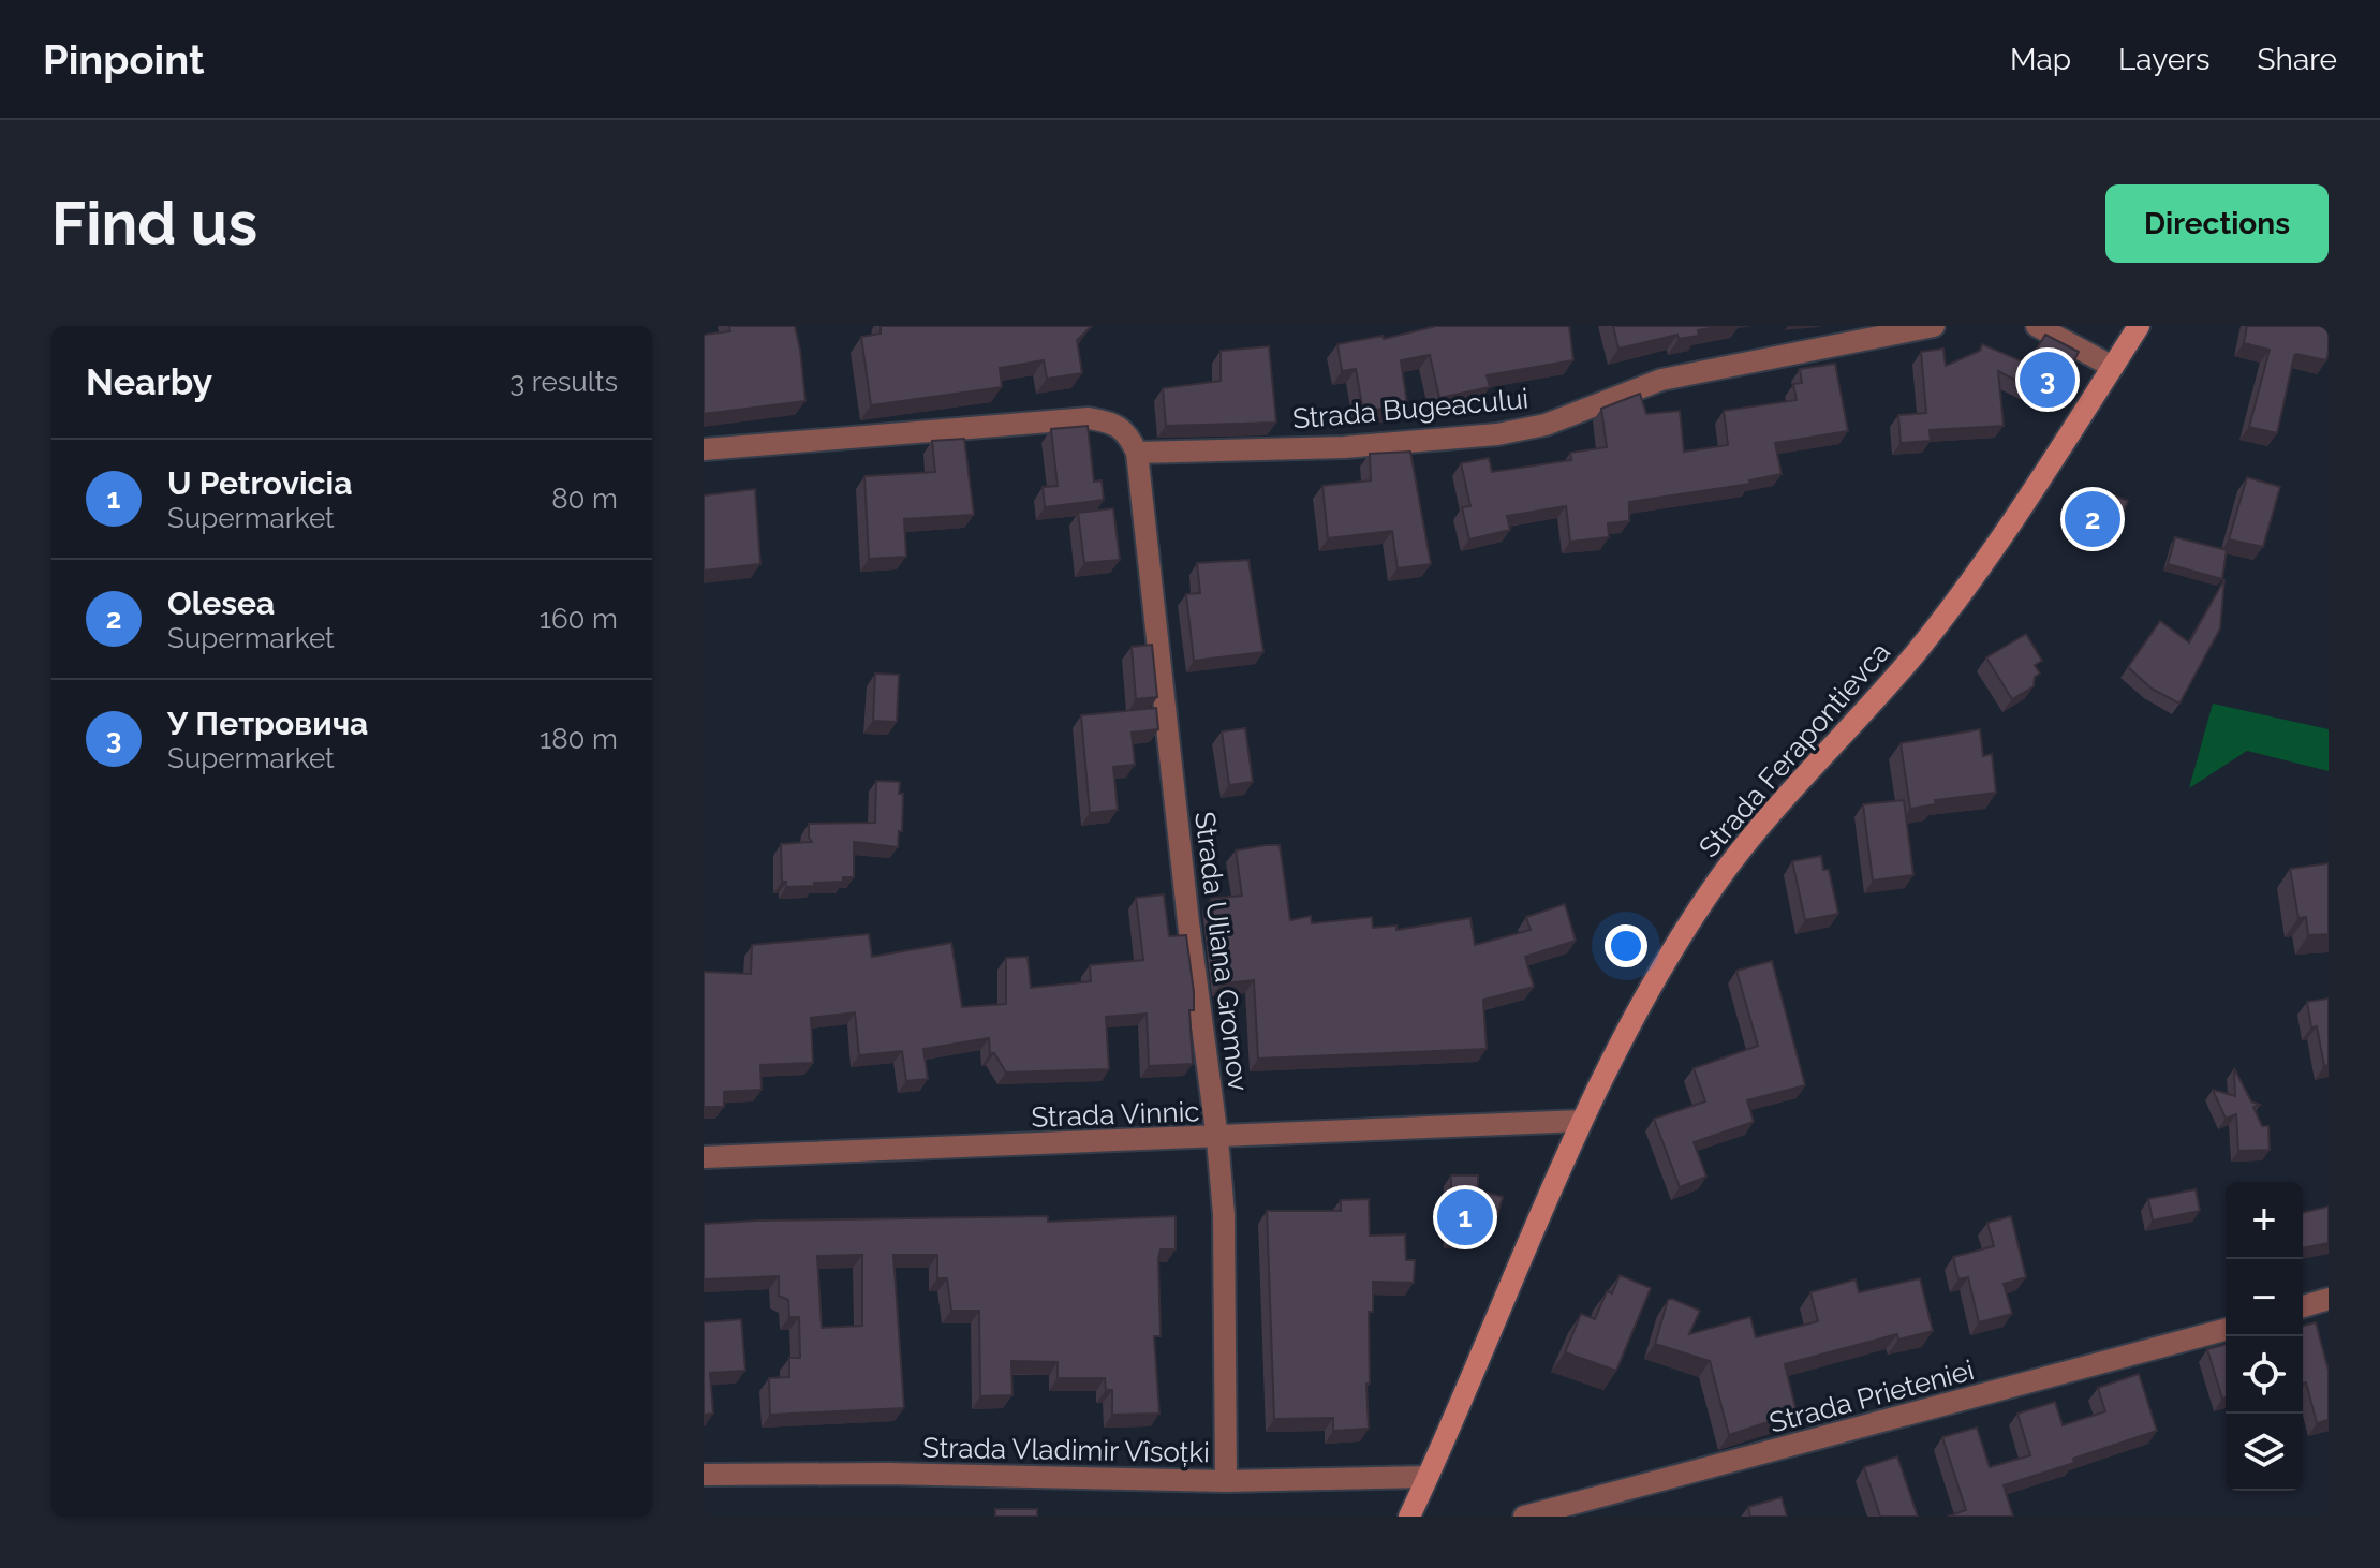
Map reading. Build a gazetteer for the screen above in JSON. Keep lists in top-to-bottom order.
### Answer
{
  "streets": {
    "main road": ["Strada Ferapontievca"],
    "street": [
      "Strada Bugeacului",
      "Strada Uliana Gromov",
      "Strada Vinnic",
      "Strada Prieteniei",
      "Strada Vladimir Vîsoțki"
    ]
  },
  "crossings": [
    ["Strada Bugeacului", "Strada Uliana Gromov"],
    ["Strada Ferapontievca", "Strada Vinnic"],
    ["Strada Ferapontievca", "Strada Vladimir Vîsoțki"],
    ["Strada Uliana Gromov", "Strada Vinnic"],
    ["Strada Uliana Gromov", "Strada Vladimir Vîsoțki"]
  ],
  "page": {
    "header": "Pinpoint",
    "nav": ["Map", "Layers", "Share"],
    "buttons": "Directions",
    "title": "Find us",
    "heading": ["Nearby", "3 results"],
    "pins": ["3", "2", "1"],
    "list": [
      {
        "mark": "1",
        "name": "U Petrovicia",
        "note": "Supermarket",
        "value": "80 m"
      },
      {
        "mark": "2",
        "name": "Olesea",
        "note": "Supermarket",
        "value": "160 m"
      },
      {
        "mark": "3",
        "name": "У Петровича",
        "note": "Supermarket",
        "value": "180 m"
      }
    ],
    "map_buttons": ["+", "−"]
  }
}
